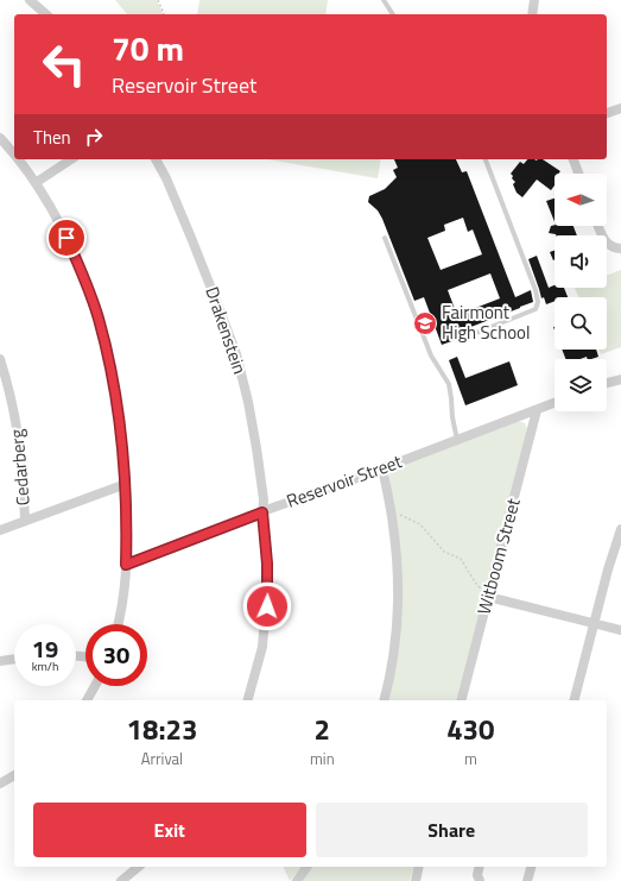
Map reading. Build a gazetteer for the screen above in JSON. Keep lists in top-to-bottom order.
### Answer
{
  "streets": {
    "street": [
      "Drakenstein",
      "Cedarberg",
      "Reservoir Street",
      "Witboom Street"
    ]
  },
  "crossings": [
    ["Drakenstein", "Reservoir Street"],
    ["Reservoir Street", "Witboom Street"]
  ],
  "places": {
    "school or university": ["Fairmont High School"]
  },
  "north": "left",
  "page": {
    "turn": ["70 m", "Reservoir Street"],
    "then": "Then",
    "speed": "19 km/h",
    "limit": "30",
    "eta": [
      "18:23",
      "Arrival",
      "2",
      "min",
      "430",
      "m"
    ],
    "buttons": ["Exit", "Share"]
  }
}
